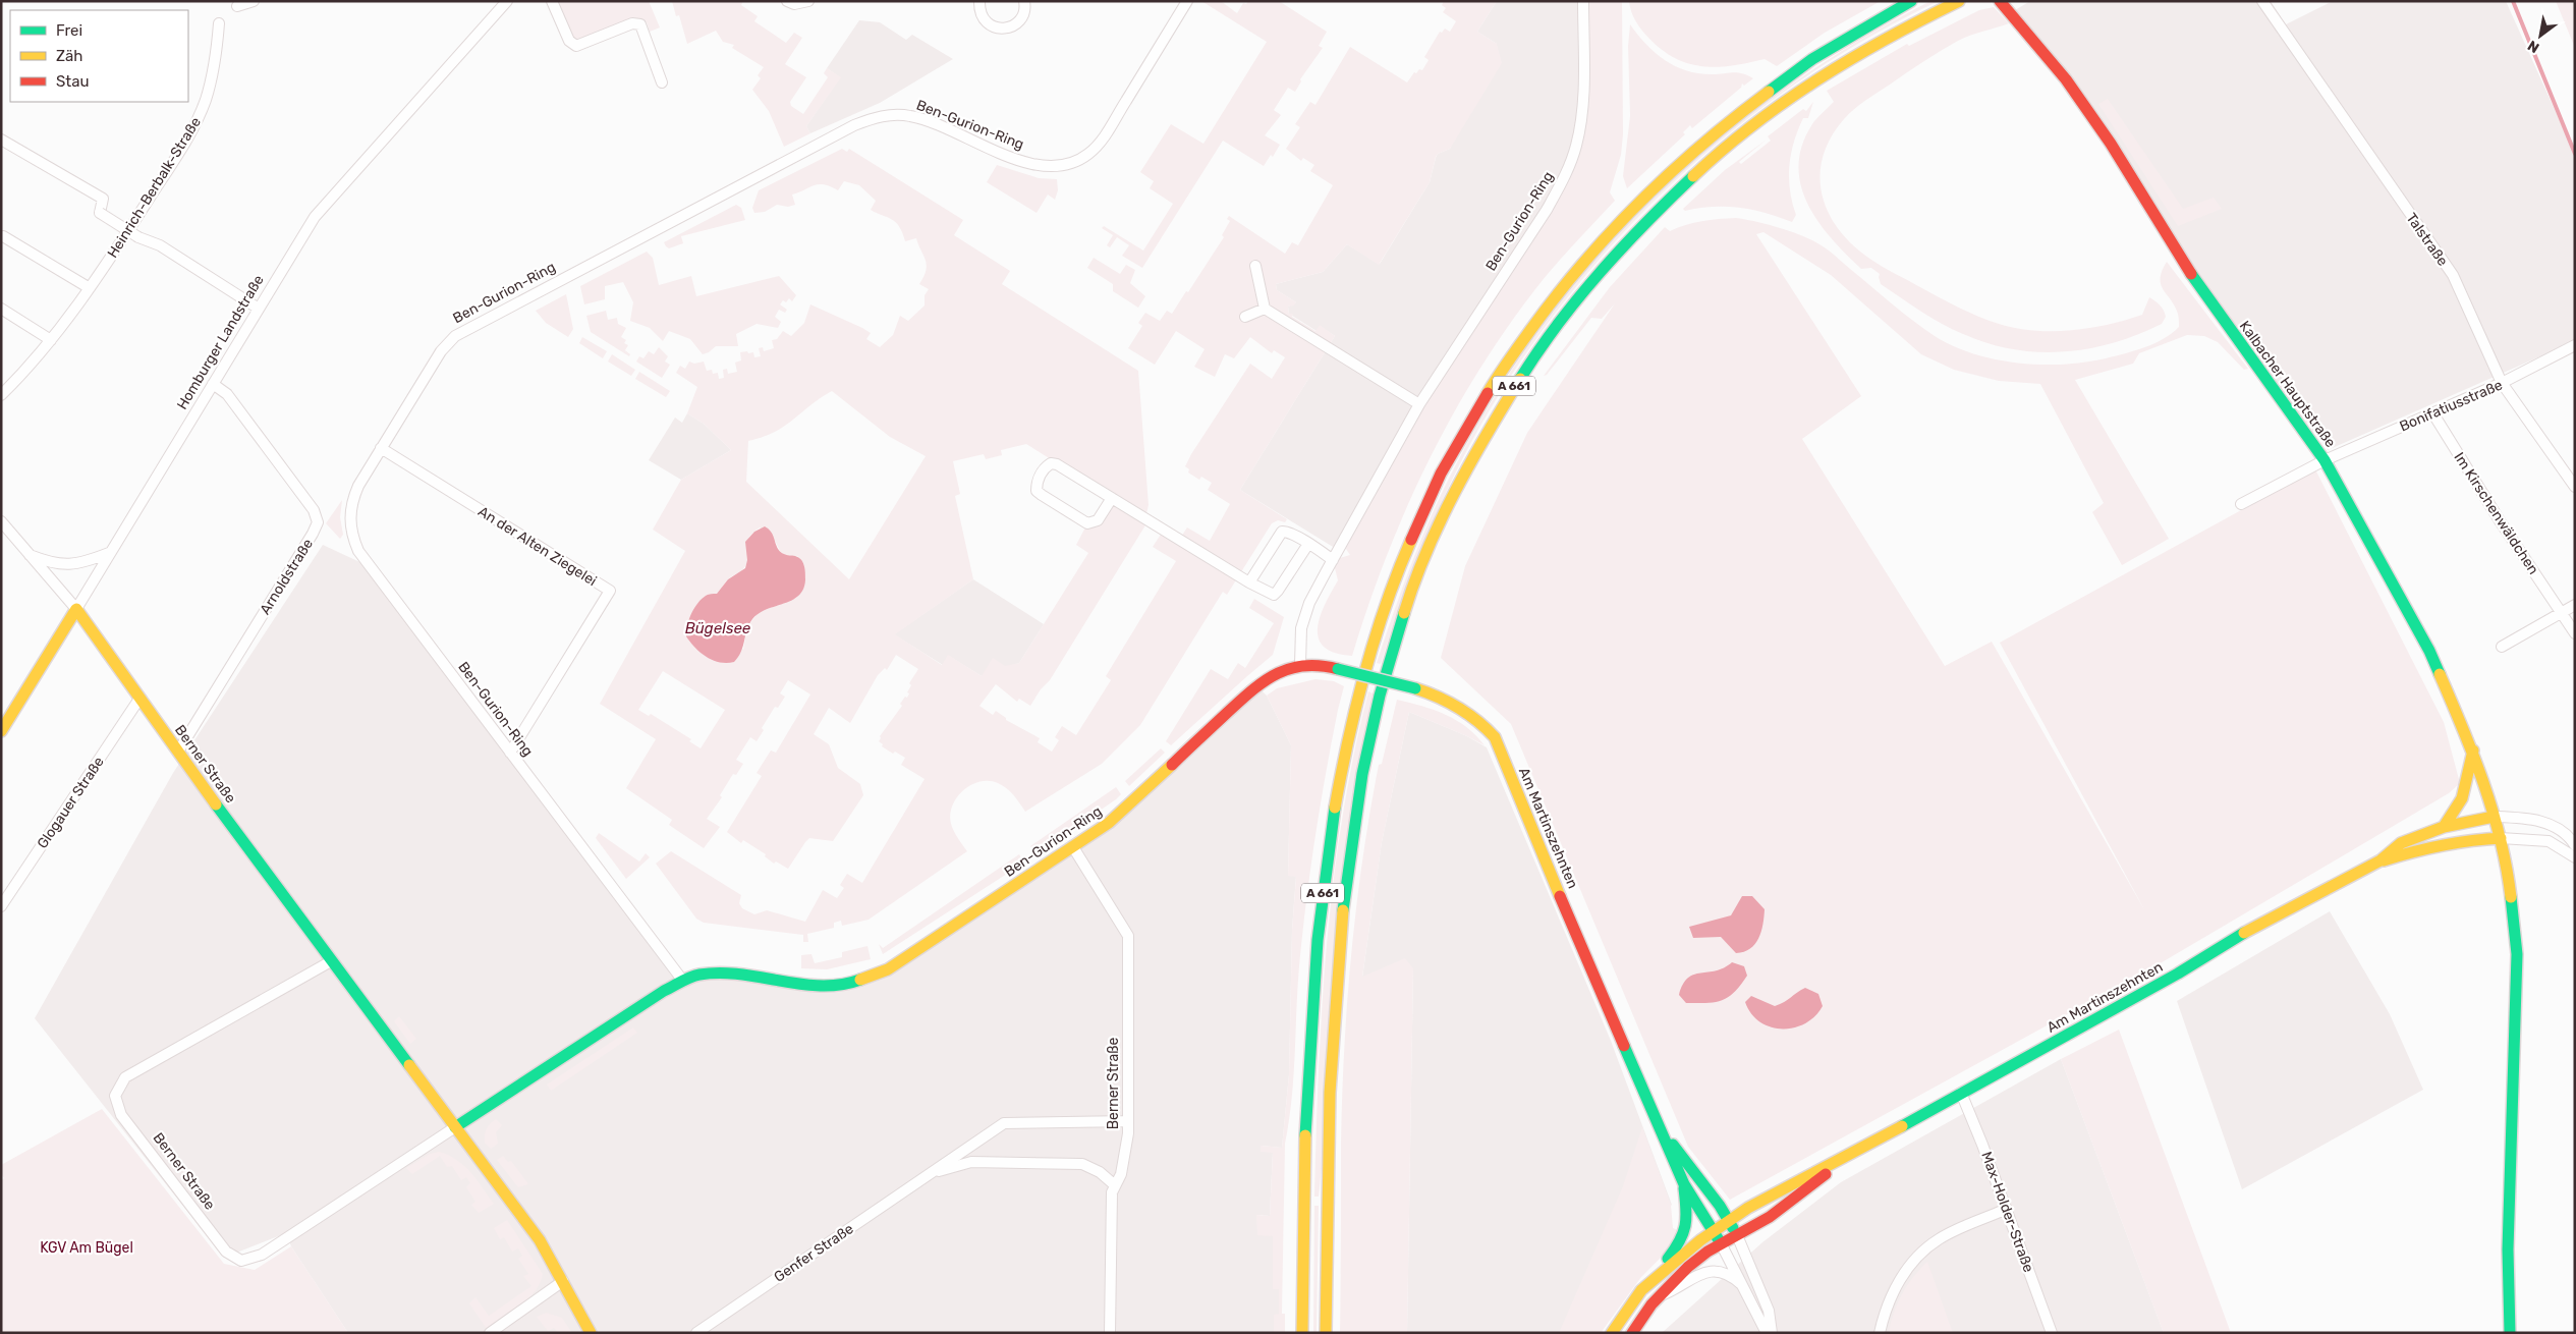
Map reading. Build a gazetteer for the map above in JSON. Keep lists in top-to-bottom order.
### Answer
{
  "streets": {
    "main road": [
      "Ben-Gurion-Ring",
      "Homburger Landstraße",
      "Kalbacher Hauptstraße",
      "A 661",
      "Berner Straße",
      "Am Martinszehnten"
    ],
    "street": [
      "Heinrich-Berbalk-Straße",
      "Talstraße",
      "Bonifatiusstraße",
      "Im Kirschenwäldchen",
      "An der Alten Ziegelei",
      "Arnoldstraße",
      "Glogauer Straße",
      "Max-Holder-Straße",
      "Genfer Straße"
    ]
  },
  "crossings": [
    ["Ben-Gurion-Ring", "An der Alten Ziegelei"],
    ["Ben-Gurion-Ring", "Berner Straße"],
    ["Ben-Gurion-Ring", "Am Martinszehnten"],
    ["Talstraße", "Bonifatiusstraße"],
    ["Homburger Landstraße", "Arnoldstraße"],
    ["Homburger Landstraße", "Berner Straße"],
    ["Kalbacher Hauptstraße", "Bonifatiusstraße"],
    ["Kalbacher Hauptstraße", "Am Martinszehnten"],
    ["Bonifatiusstraße", "Im Kirschenwäldchen"],
    ["Arnoldstraße", "Berner Straße"],
    ["Berner Straße", "Glogauer Straße"],
    ["Berner Straße", "Genfer Straße"],
    ["Am Martinszehnten", "Max-Holder-Straße"]
  ],
  "water": ["Bügelsee"],
  "parks": ["KGV Am Bügel"],
  "legend": ["Frei", "Zäh", "Stau"],
  "north": "bottom left"
}
